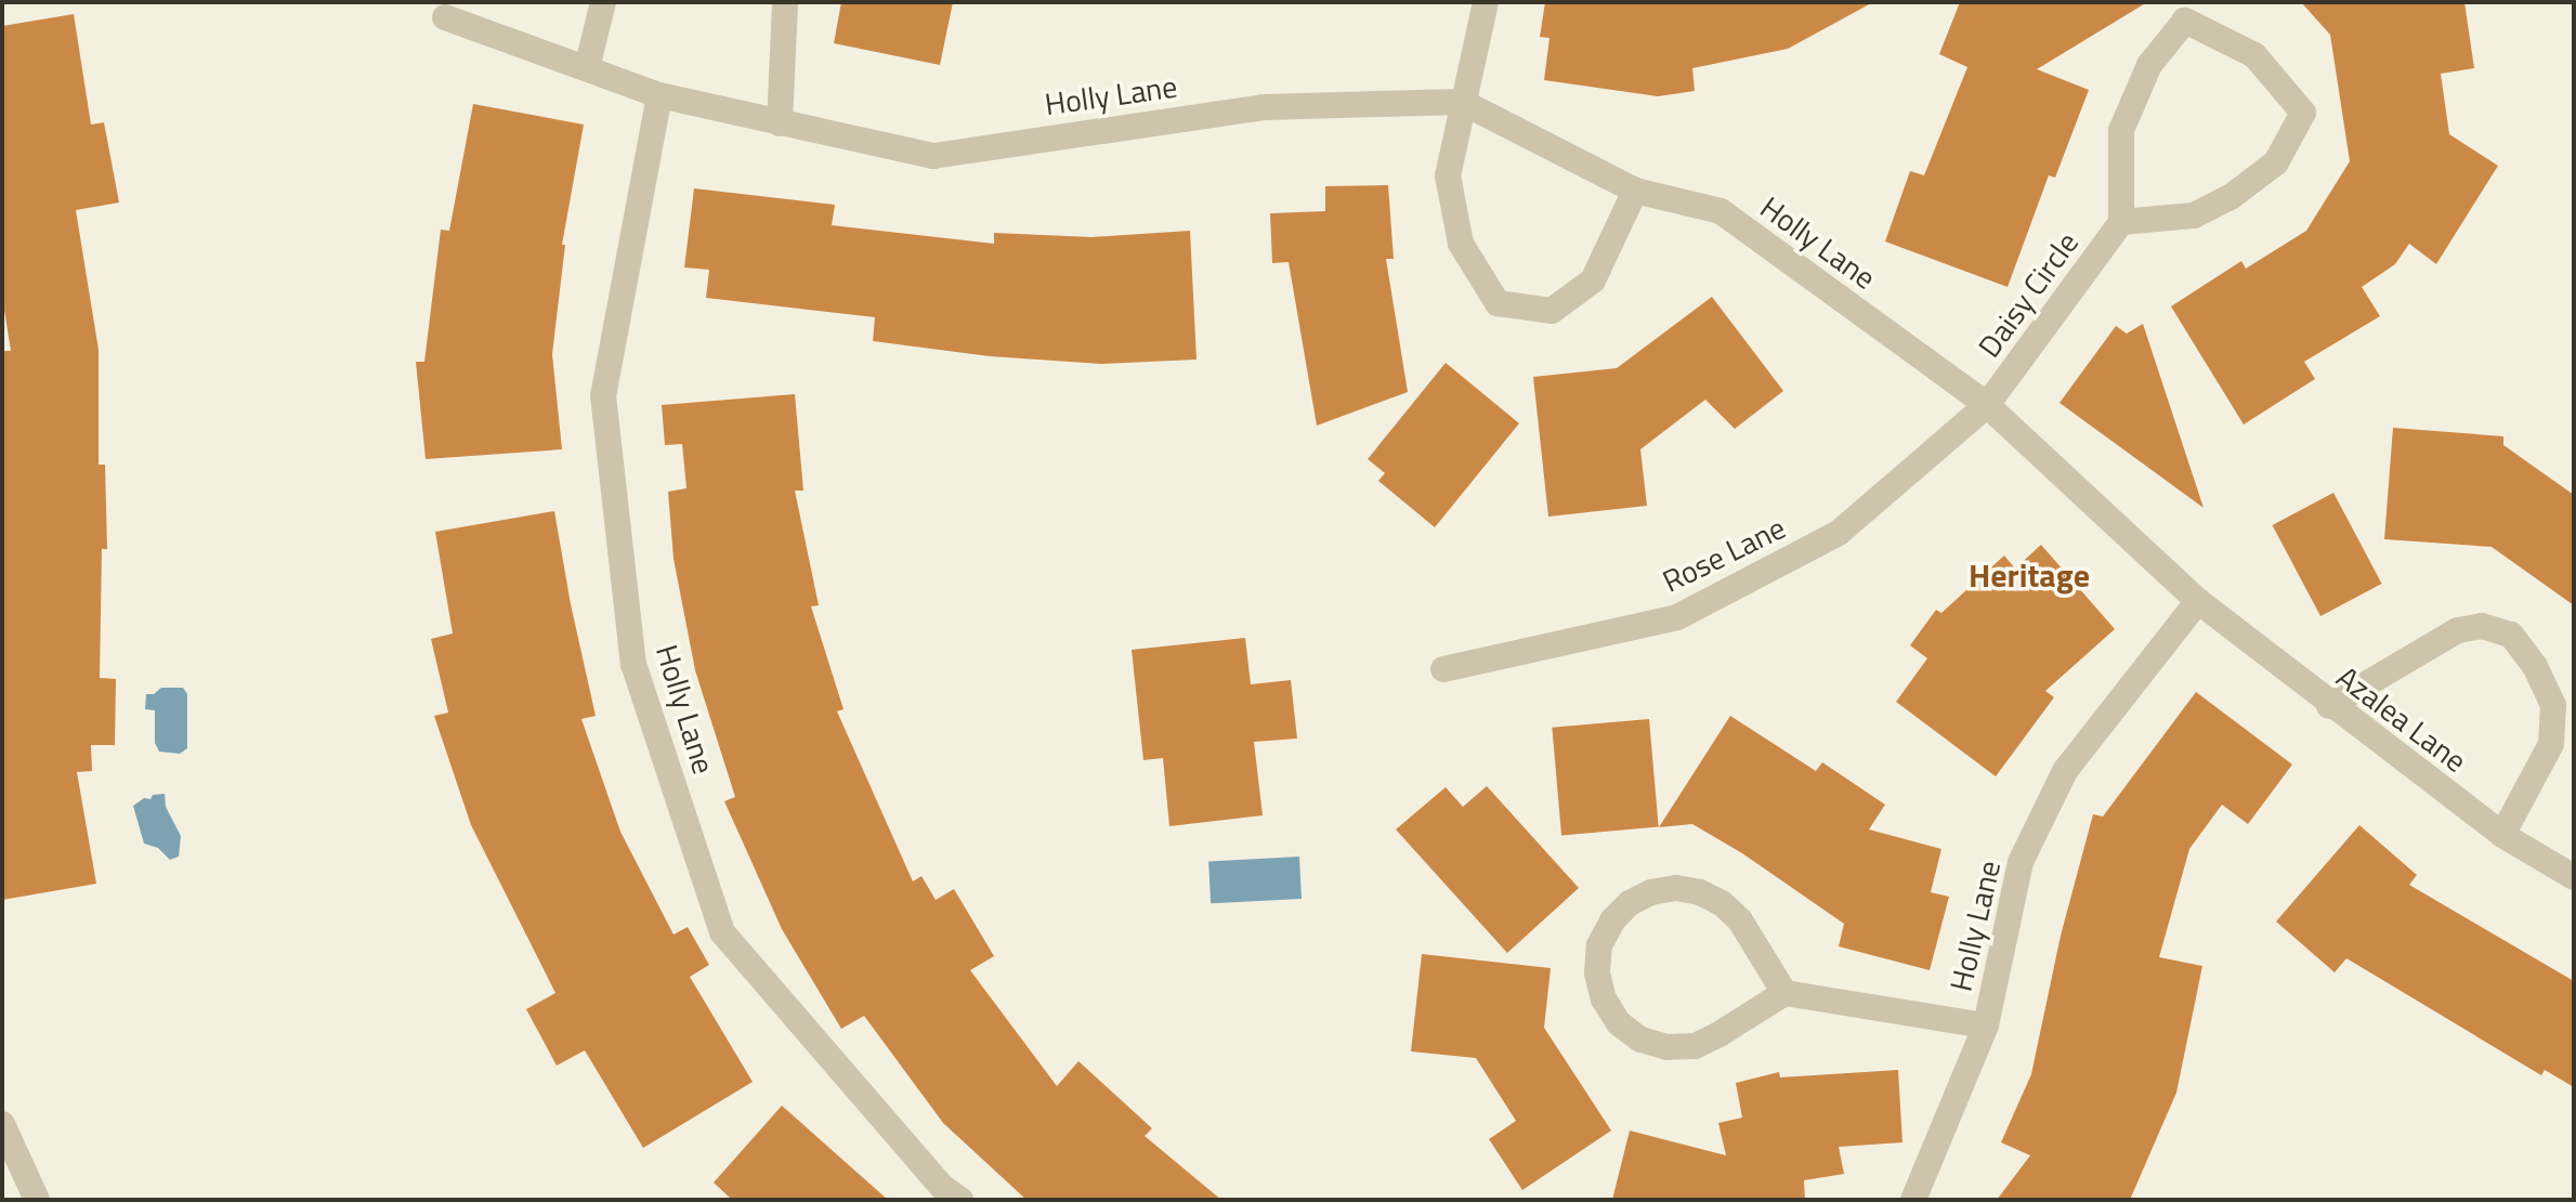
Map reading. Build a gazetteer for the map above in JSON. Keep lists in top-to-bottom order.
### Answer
{
  "streets": {
    "street": [
      "Holly Lane",
      "Daisy Circle",
      "Rose Lane",
      "Azalea Lane"
    ]
  },
  "crossings": [
    ["Holly Lane", "Daisy Circle"],
    ["Holly Lane", "Rose Lane"],
    ["Holly Lane", "Azalea Lane"],
    ["Daisy Circle", "Rose Lane"]
  ],
  "districts": ["Heritage"]
}
